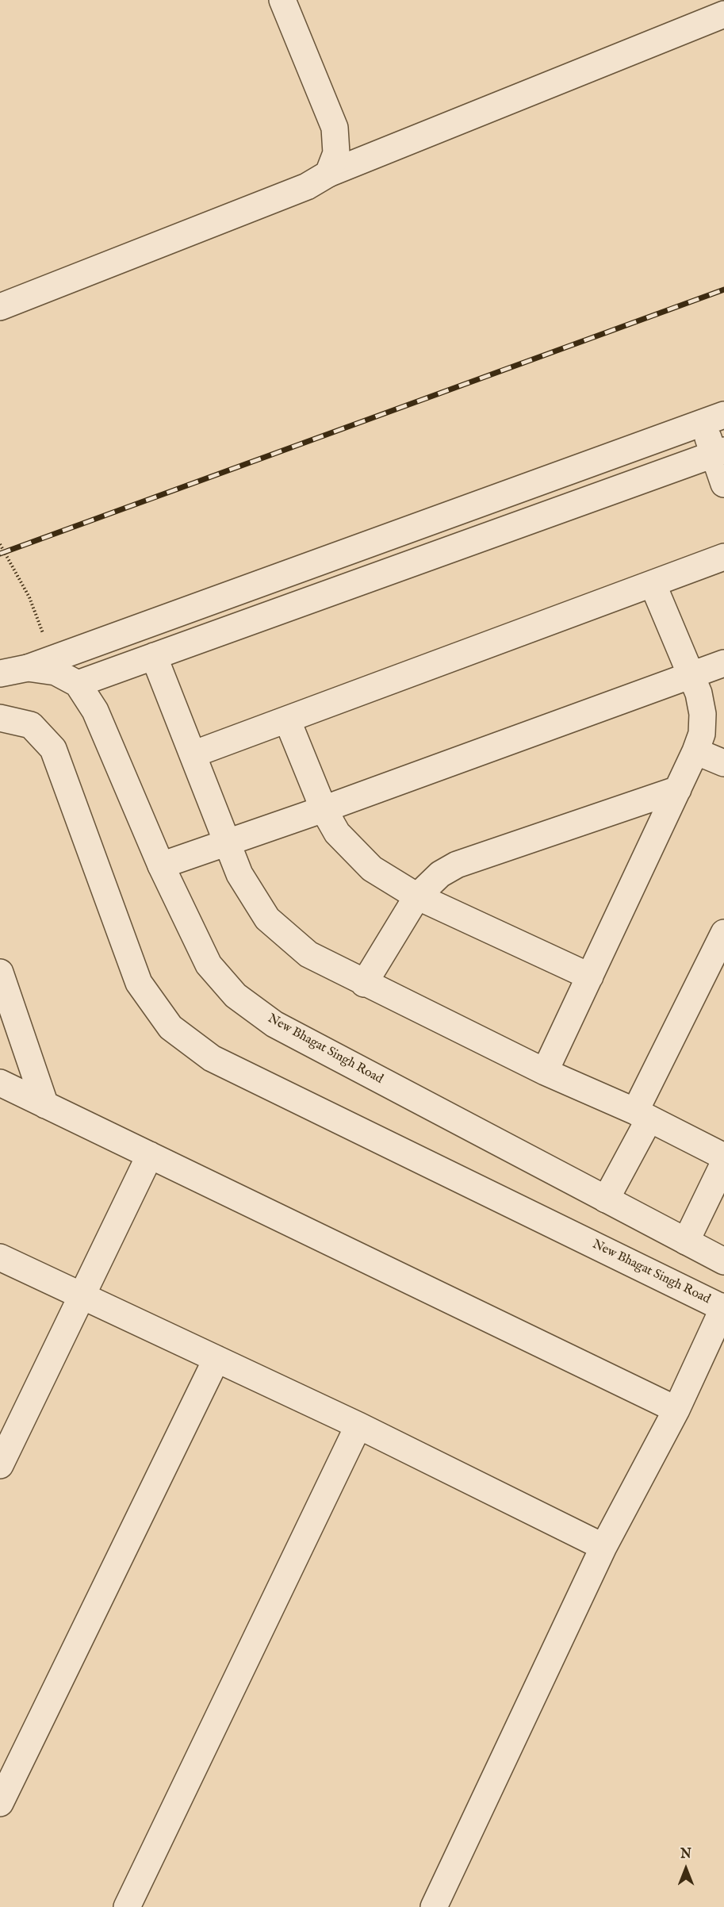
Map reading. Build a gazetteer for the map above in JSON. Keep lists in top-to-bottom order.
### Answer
{
  "streets": {
    "street": ["New Bhagat Singh Road"]
  },
  "north": "top"
}
